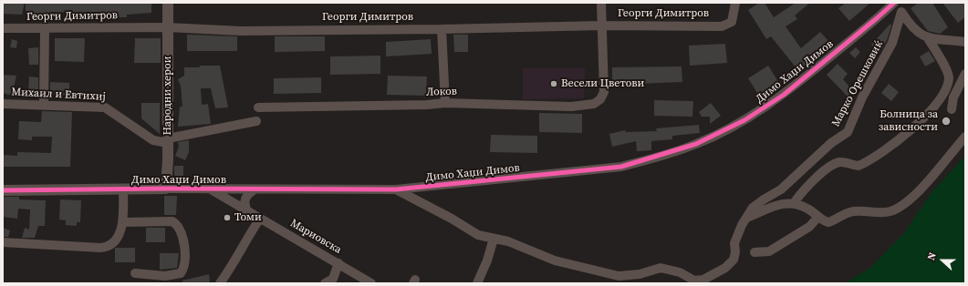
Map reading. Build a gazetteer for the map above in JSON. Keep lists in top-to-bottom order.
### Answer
{
  "streets": {
    "street": [
      "Георги Димитров",
      "Димо Хаџи Димов",
      "Марко Орешковиќ",
      "Локов",
      "Михаил и Евтихиј",
      "Народни херои",
      "Мариовска"
    ]
  },
  "crossings": [
    ["Георги Димитров", "Локов"],
    ["Георги Димитров", "Народни херои"],
    ["Димо Хаџи Димов", "Марко Орешковиќ"],
    ["Димо Хаџи Димов", "Народни херои"],
    ["Димо Хаџи Димов", "Мариовска"],
    ["Михаил и Евтихиј", "Народни херои"]
  ],
  "places": ["Весели Цветови", "Болница за зависности", "Томи"],
  "north": "left"
}
